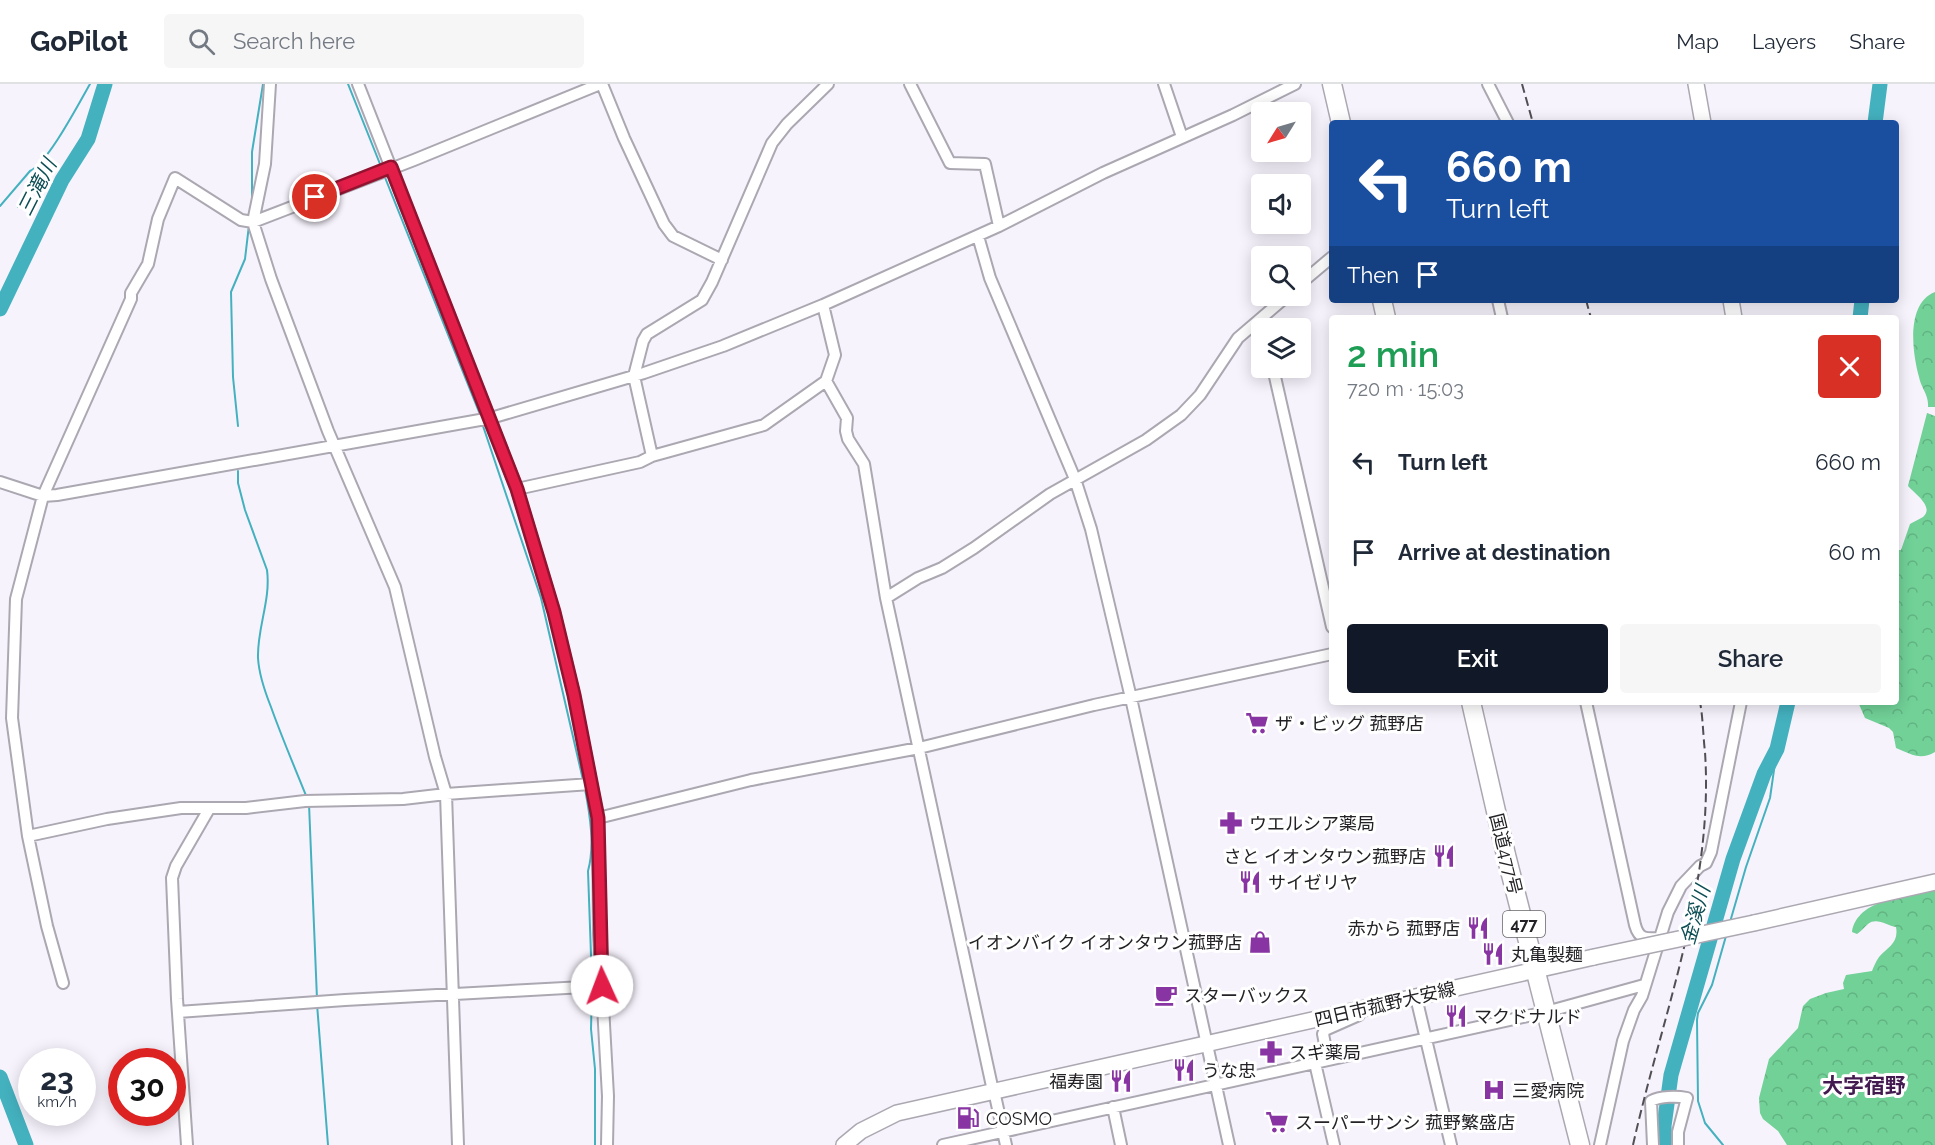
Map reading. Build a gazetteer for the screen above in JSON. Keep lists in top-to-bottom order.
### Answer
{
  "streets": {
    "highway": ["国道477号", "477"],
    "main road": ["四日市菰野大安線"]
  },
  "crossings": [
    ["国道477号", "四日市菰野大安線"]
  ],
  "districts": ["大字宿野"],
  "water": ["三滝川", "金溪川"],
  "places": {
    "supermarket": ["ザ・ビッグ 菰野店", "スーパーサンシ 菰野繁盛店"],
    "pharmacy": ["ウエルシア薬局", "スギ薬局"],
    "restaurant": [
      "さと イオンタウン菰野店",
      "サイゼリヤ",
      "赤から 菰野店",
      "丸亀製麺",
      "マクドナルド",
      "うな忠",
      "福寿園"
    ],
    "shop": ["イオンバイク イオンタウン菰野店"],
    "cafe": ["スターバックス"],
    "hospital": ["三愛病院"],
    "fuel station": ["COSMO"]
  },
  "north": "bottom left",
  "page": {
    "header": "GoPilot",
    "search": "Search here",
    "nav": ["Map", "Layers", "Share"],
    "turn": ["660 m", "Turn left"],
    "then": "Then",
    "heading": ["2 min", "720 m · 15:03"],
    "list": [
      {
        "name": "Turn left",
        "value": "660 m"
      },
      {
        "name": "Arrive at destination",
        "value": "60 m"
      }
    ],
    "buttons": ["Exit", "Share"],
    "speed": "23 km/h",
    "limit": "30"
  }
}
